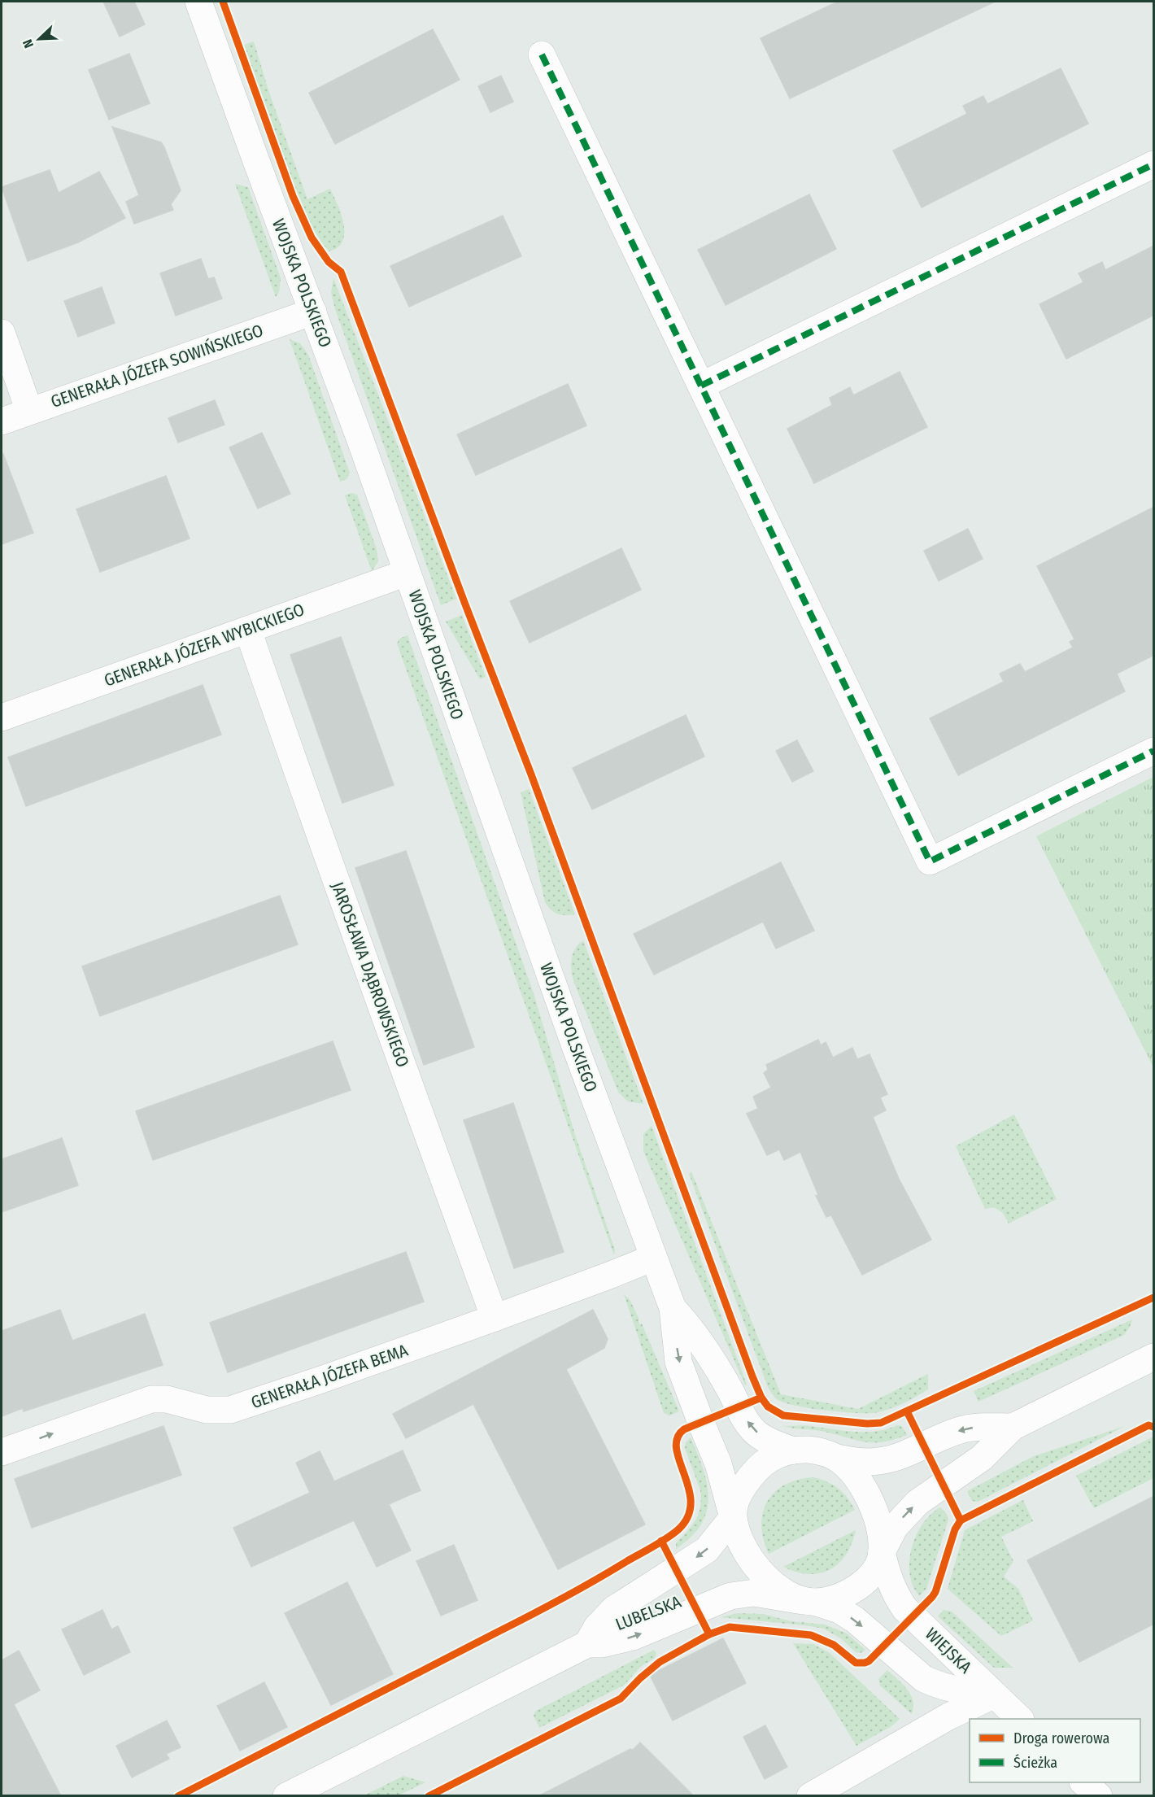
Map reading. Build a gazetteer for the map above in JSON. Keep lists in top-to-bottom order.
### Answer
{
  "streets": {
    "street": [
      "WOJSKA POLSKIEGO",
      "GENERAŁA JÓZEFA SOWIŃSKIEGO",
      "GENERAŁA JÓZEFA WYBICKIEGO",
      "JAROSŁAWA DĄBROWSKIEGO",
      "GENERAŁA JÓZEFA BEMA",
      "LUBELSKA",
      "WIEJSKA"
    ]
  },
  "crossings": [
    ["WOJSKA POLSKIEGO", "GENERAŁA JÓZEFA SOWIŃSKIEGO"],
    ["WOJSKA POLSKIEGO", "GENERAŁA JÓZEFA WYBICKIEGO"],
    ["WOJSKA POLSKIEGO", "GENERAŁA JÓZEFA BEMA"],
    ["WOJSKA POLSKIEGO", "LUBELSKA"],
    ["WOJSKA POLSKIEGO", "WIEJSKA"],
    ["GENERAŁA JÓZEFA WYBICKIEGO", "JAROSŁAWA DĄBROWSKIEGO"],
    ["JAROSŁAWA DĄBROWSKIEGO", "GENERAŁA JÓZEFA BEMA"],
    ["LUBELSKA", "WIEJSKA"]
  ],
  "one_way": ["GENERAŁA JÓZEFA BEMA", "WIEJSKA"],
  "legend": ["Droga rowerowa", "Ścieżka"],
  "north": "bottom left"
}
